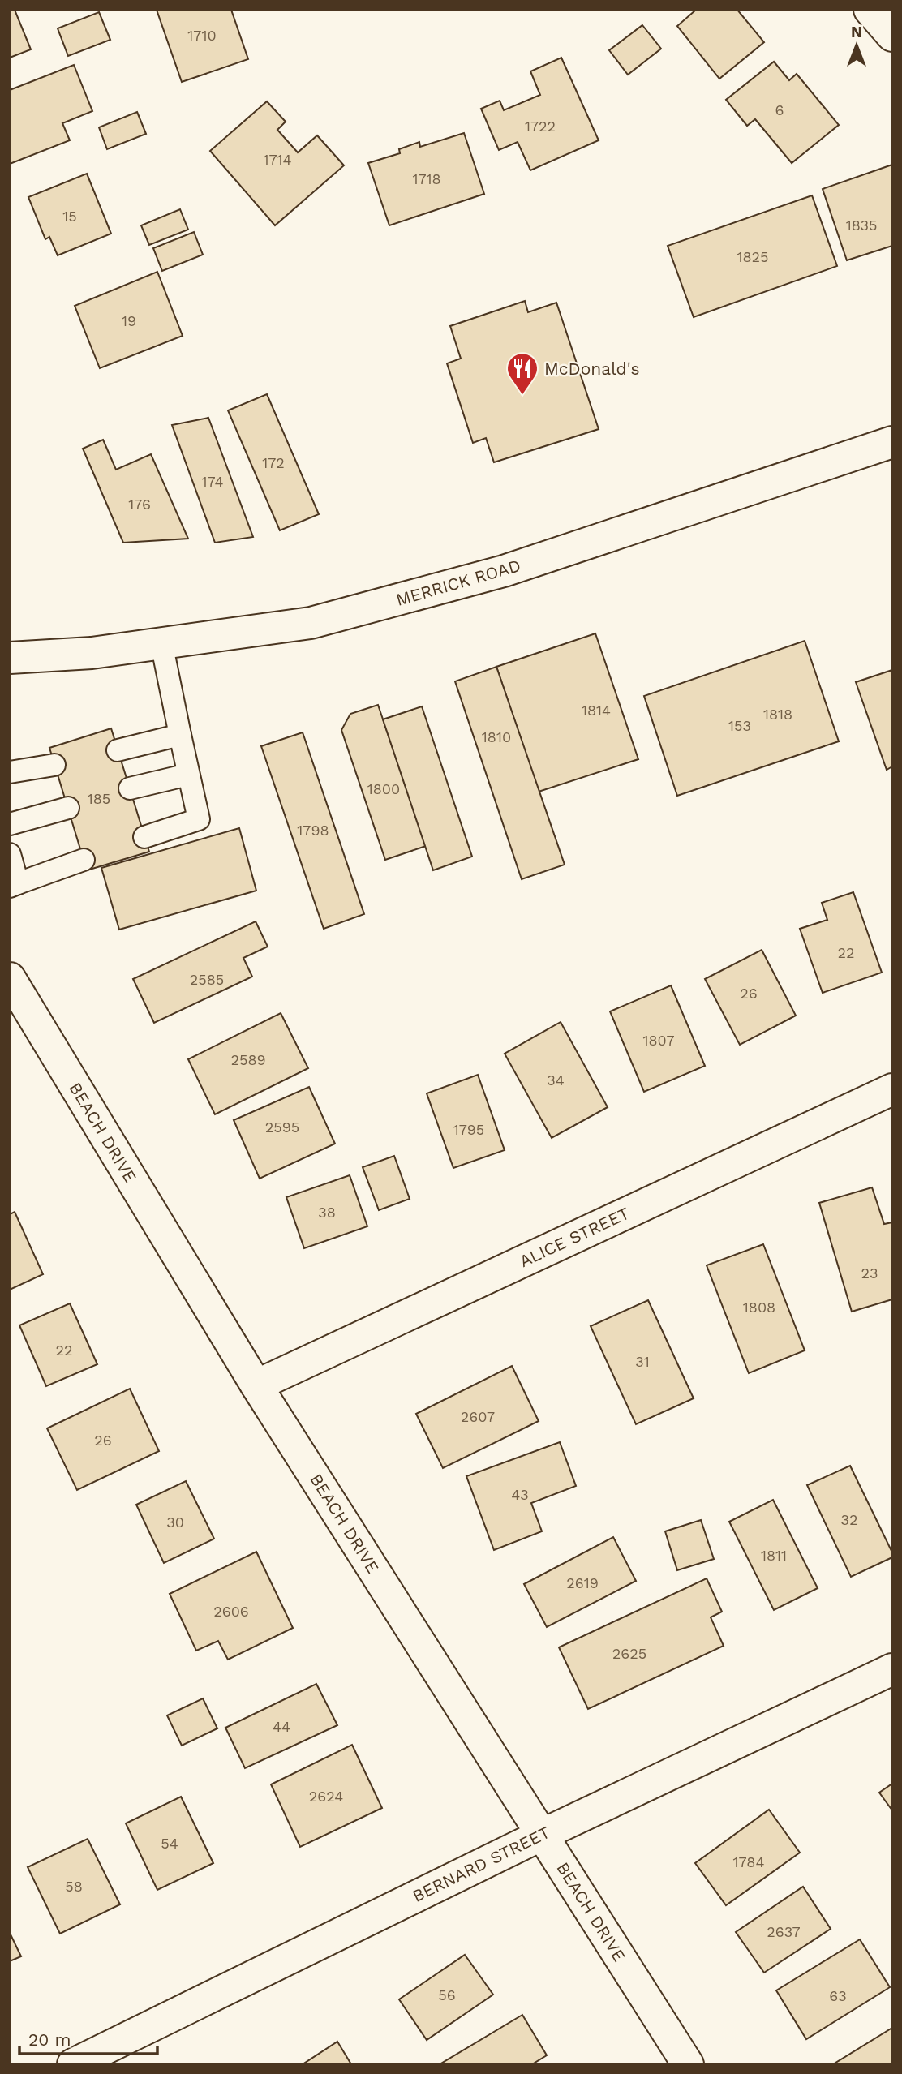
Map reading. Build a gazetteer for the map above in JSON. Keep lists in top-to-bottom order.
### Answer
{
  "streets": {
    "street": [
      "MERRICK ROAD",
      "BEACH DRIVE",
      "ALICE STREET",
      "BERNARD STREET"
    ]
  },
  "crossings": [
    ["BEACH DRIVE", "ALICE STREET"],
    ["BEACH DRIVE", "BERNARD STREET"]
  ],
  "places": {
    "restaurant": ["McDonald's"]
  },
  "house_numbers": [
    "1710",
    "6",
    "1722",
    "1714",
    "1718",
    "15",
    "1835",
    "1825",
    "19",
    "172",
    "174",
    "176",
    "1814",
    "1818",
    "153",
    "1810",
    "1800",
    "185",
    "1798",
    "22",
    "2585",
    "26",
    "1807",
    "2589",
    "34",
    "2595",
    "1795",
    "38",
    "23",
    "1808",
    "22",
    "31",
    "2607",
    "26",
    "43",
    "32",
    "30",
    "1811",
    "2619",
    "2606",
    "2625",
    "44",
    "2624",
    "54",
    "1784",
    "58",
    "2637",
    "56",
    "63"
  ],
  "scale_bar": "20 m",
  "north": "top"
}
